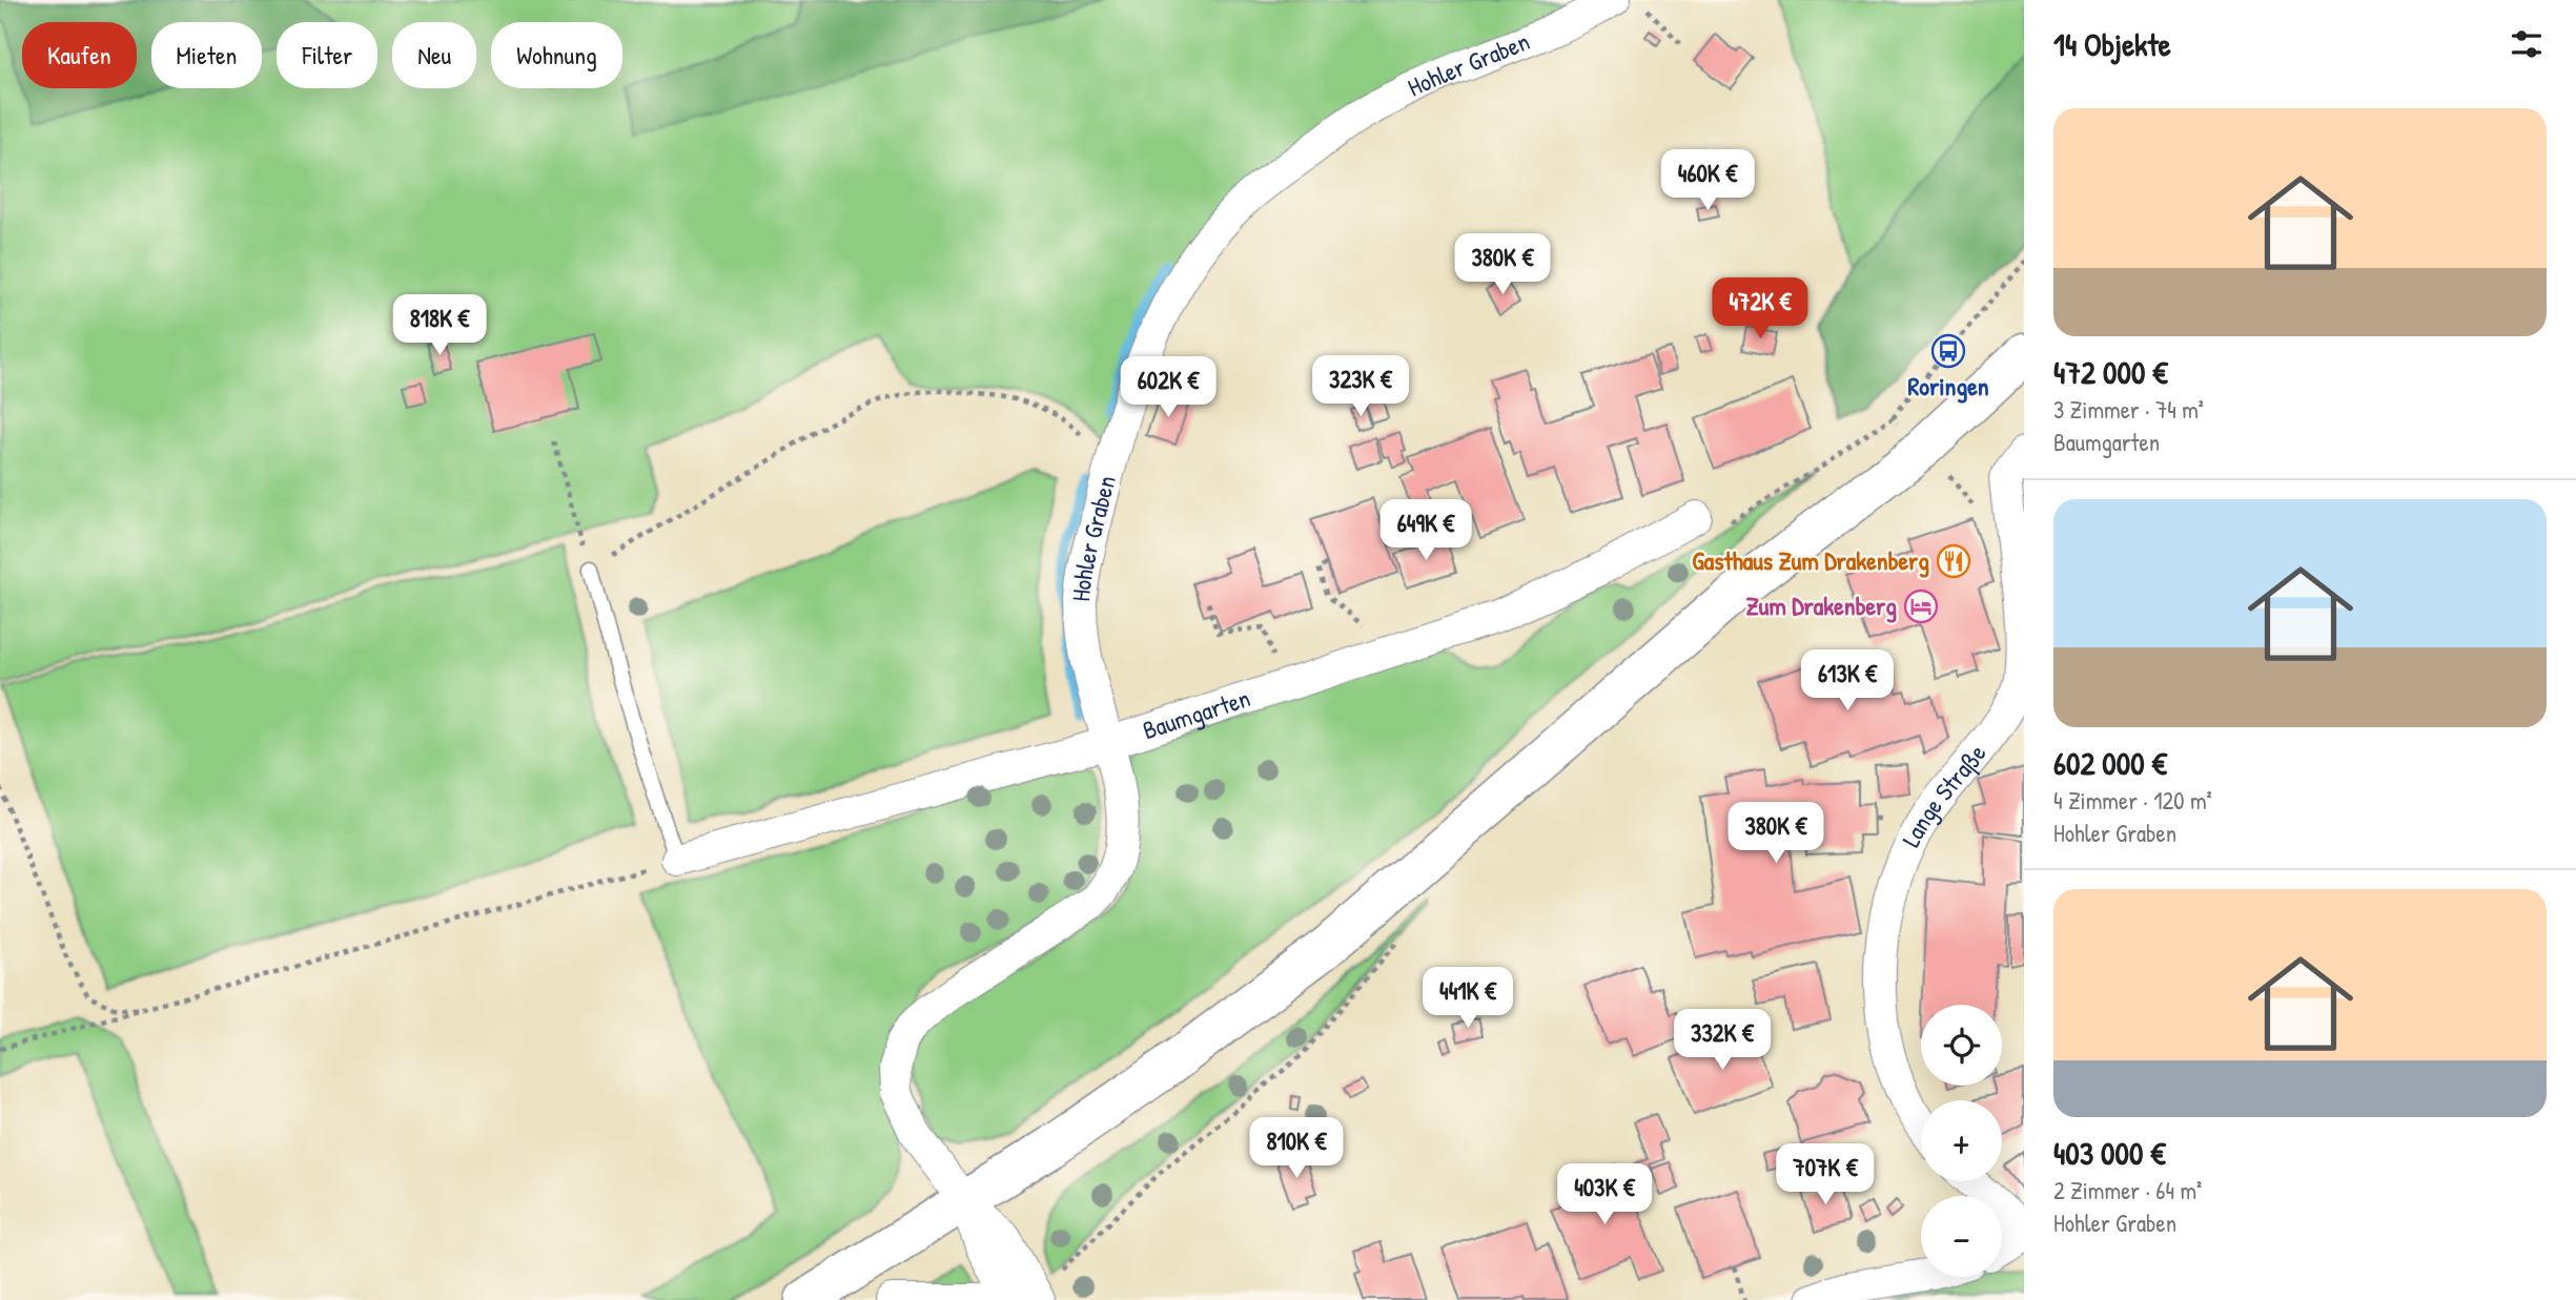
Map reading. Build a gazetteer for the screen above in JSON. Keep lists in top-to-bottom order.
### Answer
{
  "streets": {
    "street": ["Hohler Graben", "Baumgarten", "Lange Straße"]
  },
  "crossings": [
    ["Hohler Graben", "Baumgarten"]
  ],
  "places": {
    "bus stop": ["Roringen"],
    "restaurant": ["Gasthaus Zum Drakenberg"],
    "hotel": ["Zum Drakenberg"]
  },
  "page": {
    "heading": "14 Objekte",
    "chip": [
      "Kaufen",
      "Mieten",
      "Filter",
      "Neu",
      "Wohnung"
    ],
    "list": [
      {
        "name": "472 000 €",
        "note": "3 Zimmer · 74 m² · Baumgarten"
      },
      {
        "name": "602 000 €",
        "note": "4 Zimmer · 120 m² · Hohler Graben"
      },
      {
        "name": "403 000 €",
        "note": "2 Zimmer · 64 m² · Hohler Graben"
      }
    ],
    "price": [
      "460K €",
      "380K €",
      "472K €",
      "818K €",
      "323K €",
      "602K €",
      "649K €",
      "613K €",
      "380K €",
      "441K €",
      "332K €",
      "810K €",
      "707K €",
      "403K €"
    ],
    "map_buttons": ["+", "−"]
  }
}
